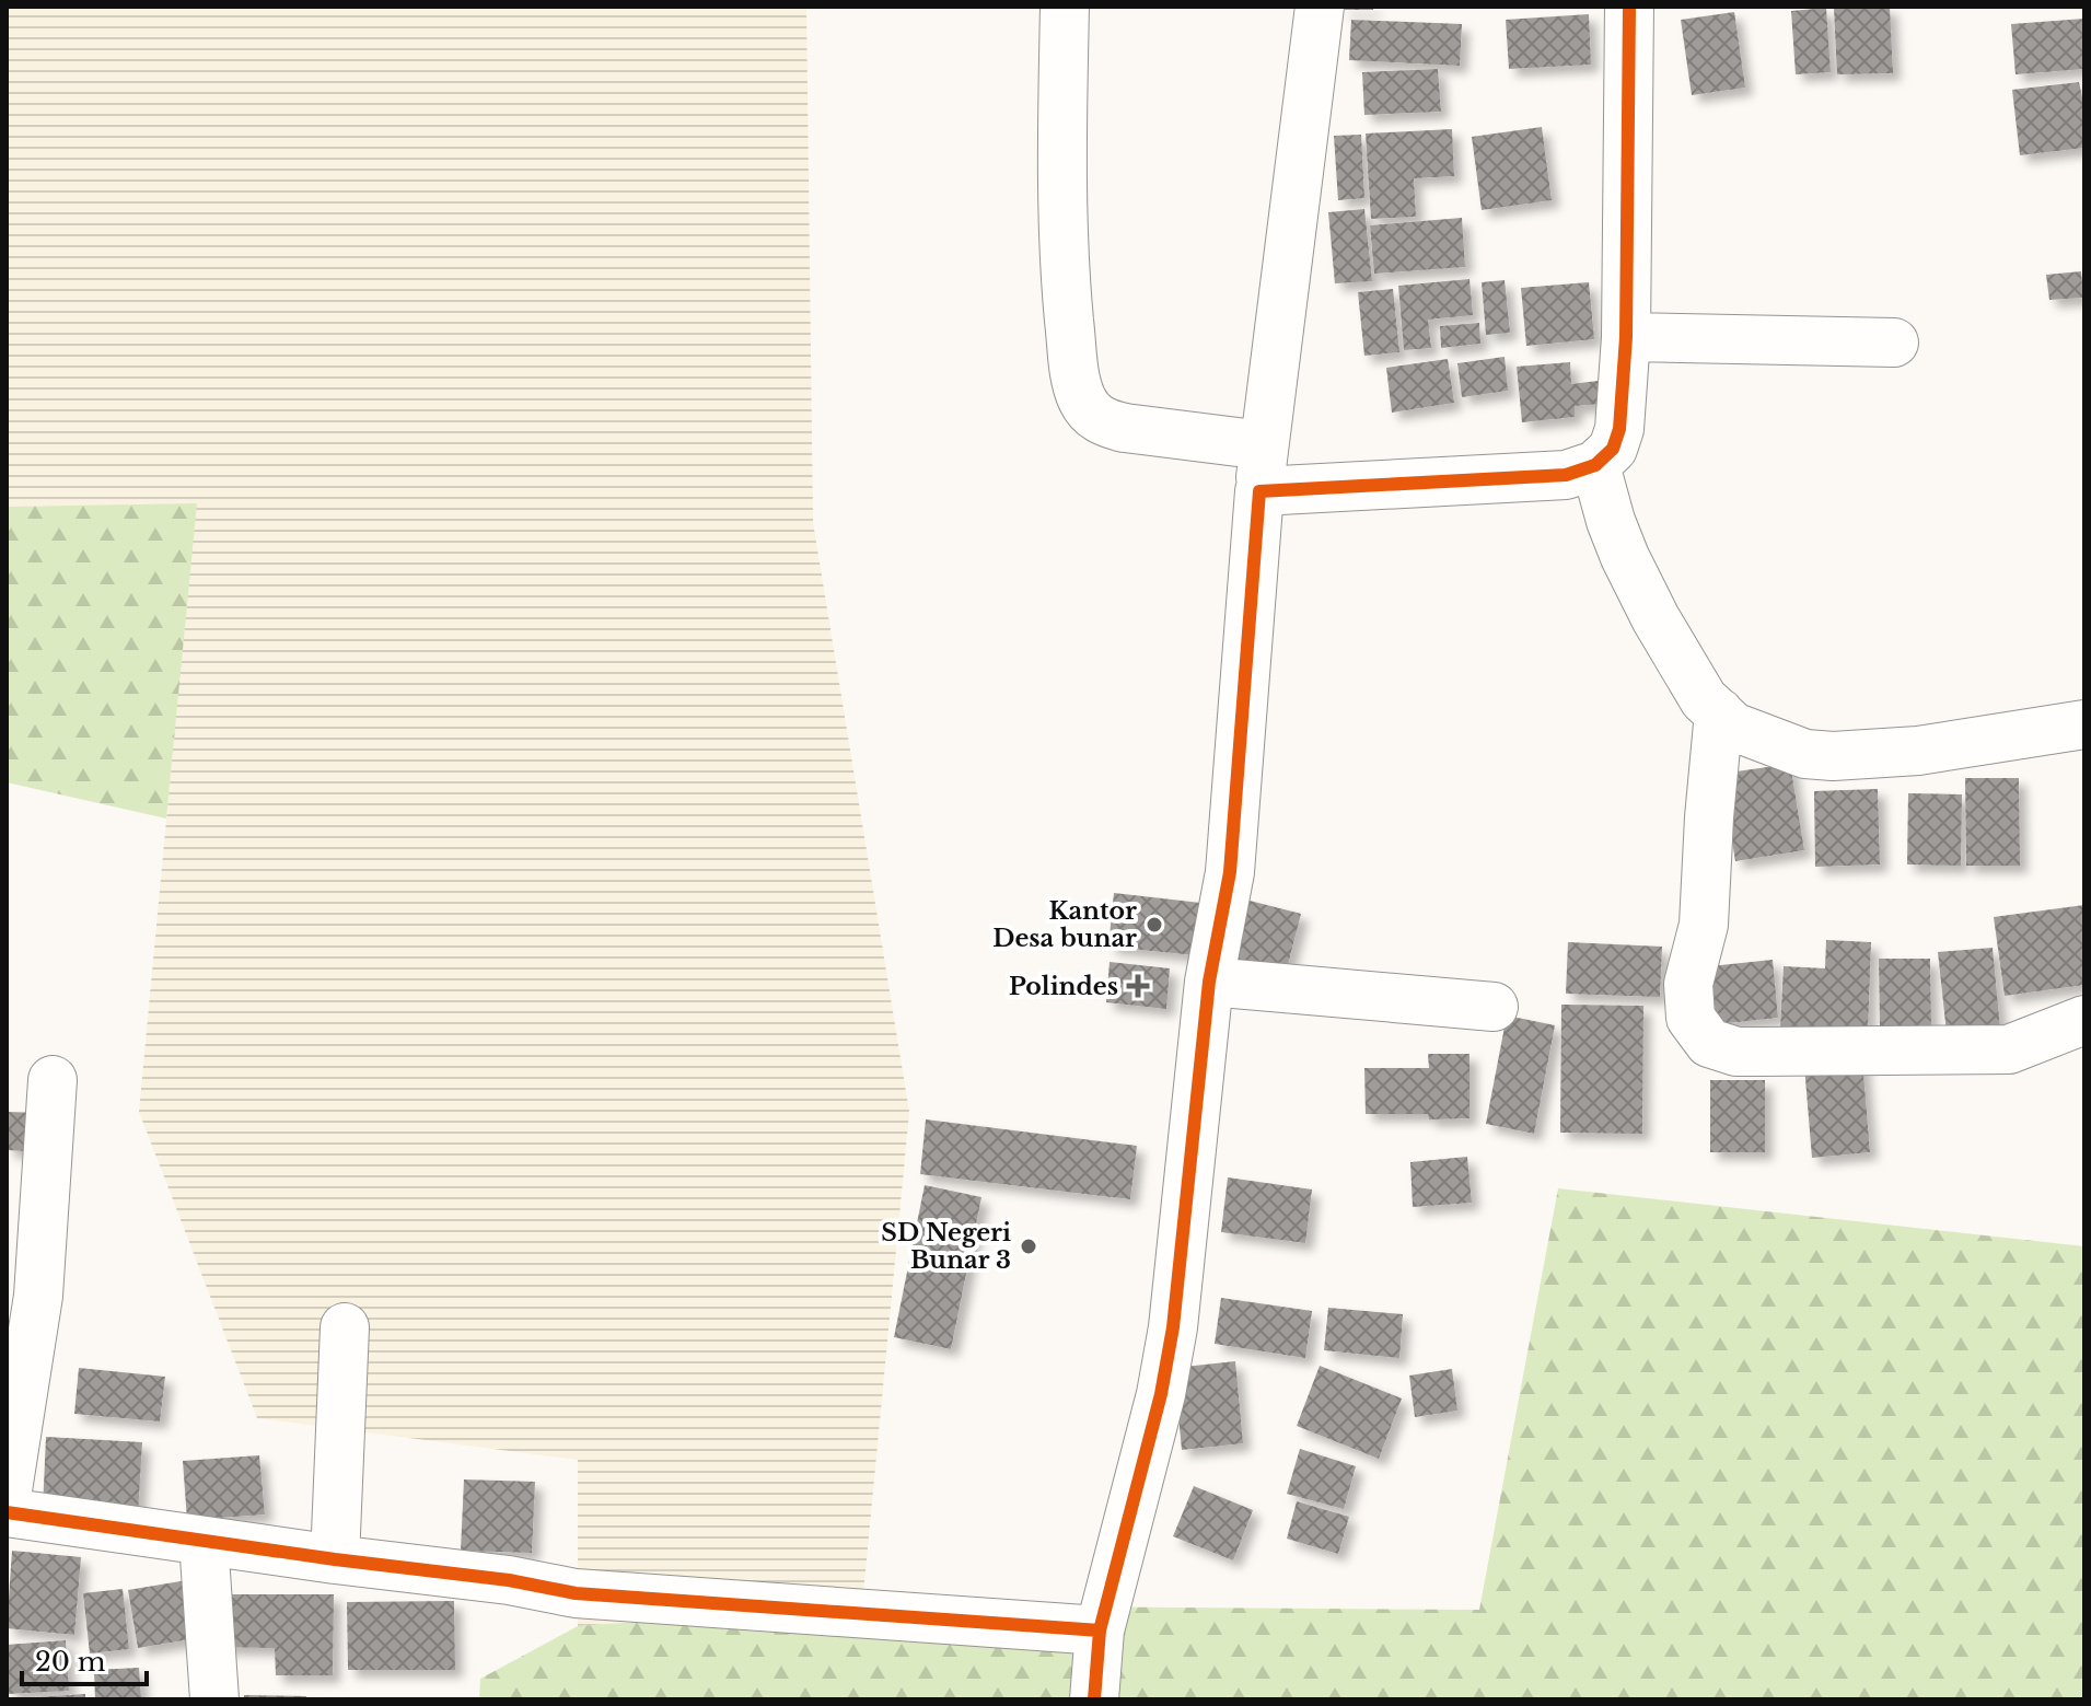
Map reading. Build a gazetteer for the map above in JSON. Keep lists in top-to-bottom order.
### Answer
{
  "places": {
    "other": ["Kantor Desa bunar", "SD Negeri Bunar 3"],
    "health": ["Polindes"]
  },
  "scale_bar": "20 m"
}
